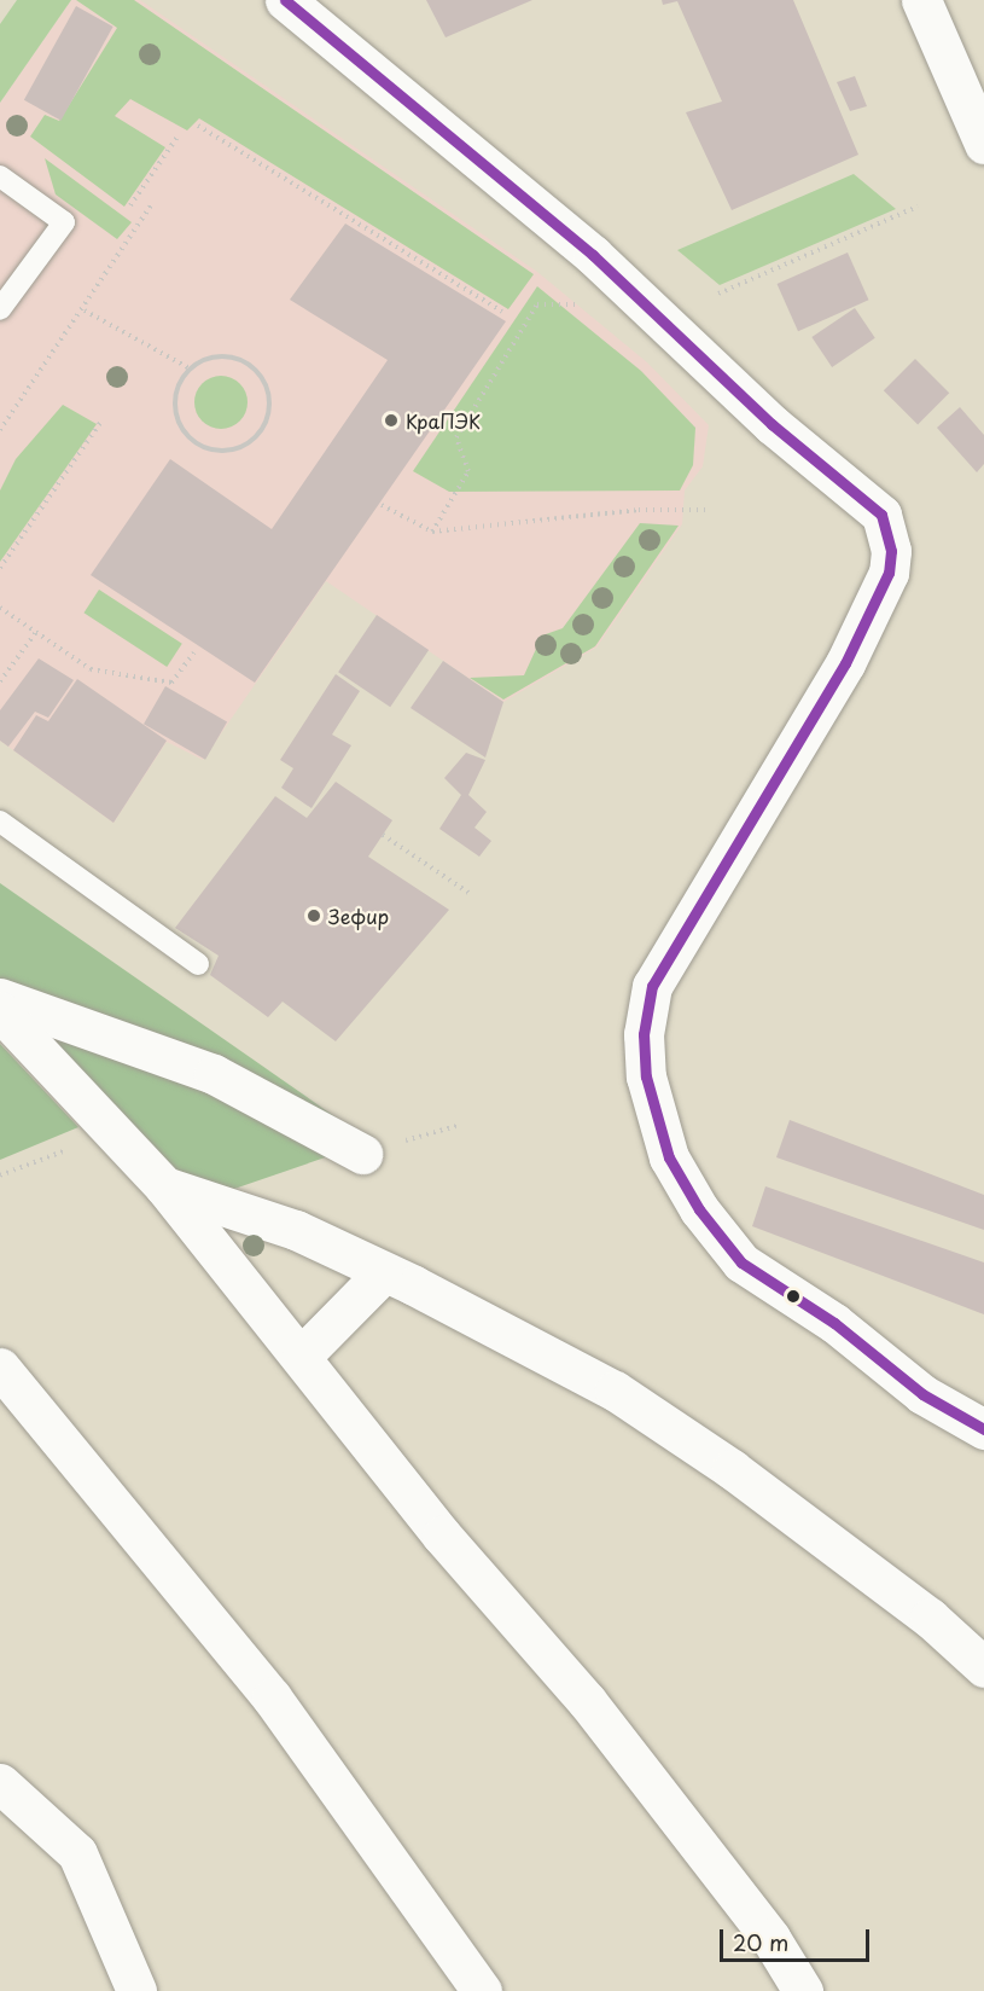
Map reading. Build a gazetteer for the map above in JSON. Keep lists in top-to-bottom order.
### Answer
{
  "places": ["КраПЭК", "Зефир"],
  "scale_bar": "20 m"
}
